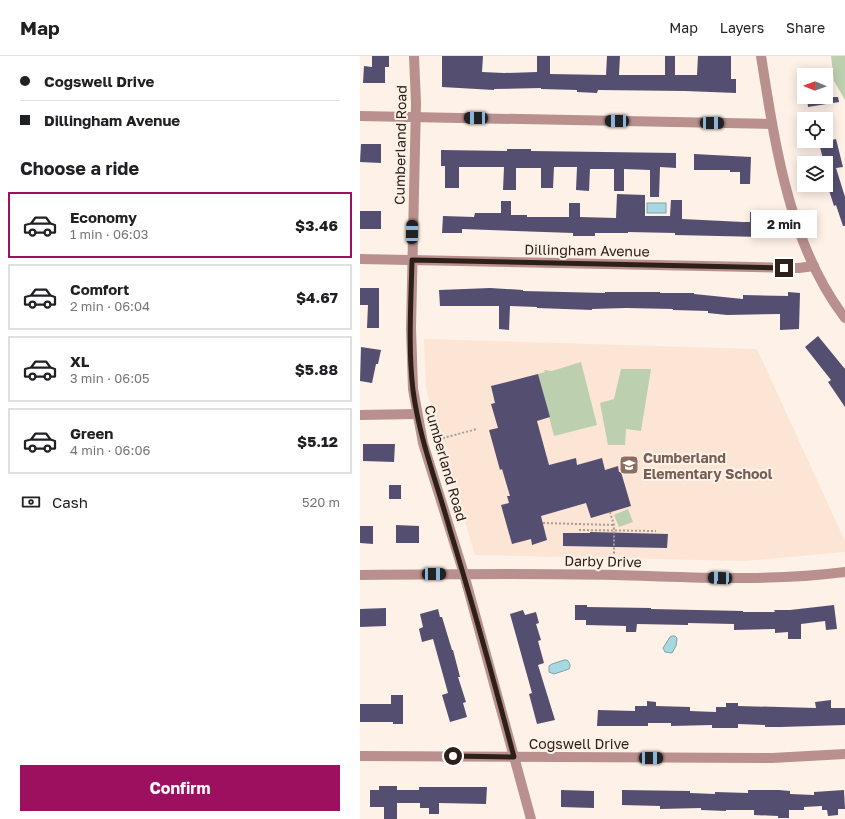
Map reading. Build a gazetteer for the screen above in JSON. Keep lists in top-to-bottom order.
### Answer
{
  "streets": {
    "street": [
      "Cumberland Road",
      "Dillingham Avenue",
      "Darby Drive",
      "Cogswell Drive"
    ]
  },
  "crossings": [
    ["Cumberland Road", "Dillingham Avenue"],
    ["Cumberland Road", "Darby Drive"],
    ["Cumberland Road", "Cogswell Drive"]
  ],
  "places": {
    "school or university": ["Cumberland Elementary School"]
  },
  "north": "left",
  "page": {
    "header": "Map",
    "nav": ["Map", "Layers", "Share"],
    "banner": ["Cogswell Drive", "Dillingham Avenue"],
    "heading": "Choose a ride",
    "list": [
      {
        "name": "Economy",
        "note": "1 min · 06:03",
        "value": "$3.46"
      },
      {
        "name": "Comfort",
        "note": "2 min · 06:04",
        "value": "$4.67"
      },
      {
        "name": "XL",
        "note": "3 min · 06:05",
        "value": "$5.88"
      },
      {
        "name": "Green",
        "note": "4 min · 06:06",
        "value": "$5.12"
      }
    ],
    "bubble": "2 min",
    "pay": ["Cash", "520 m"],
    "buttons": "Confirm"
  }
}
